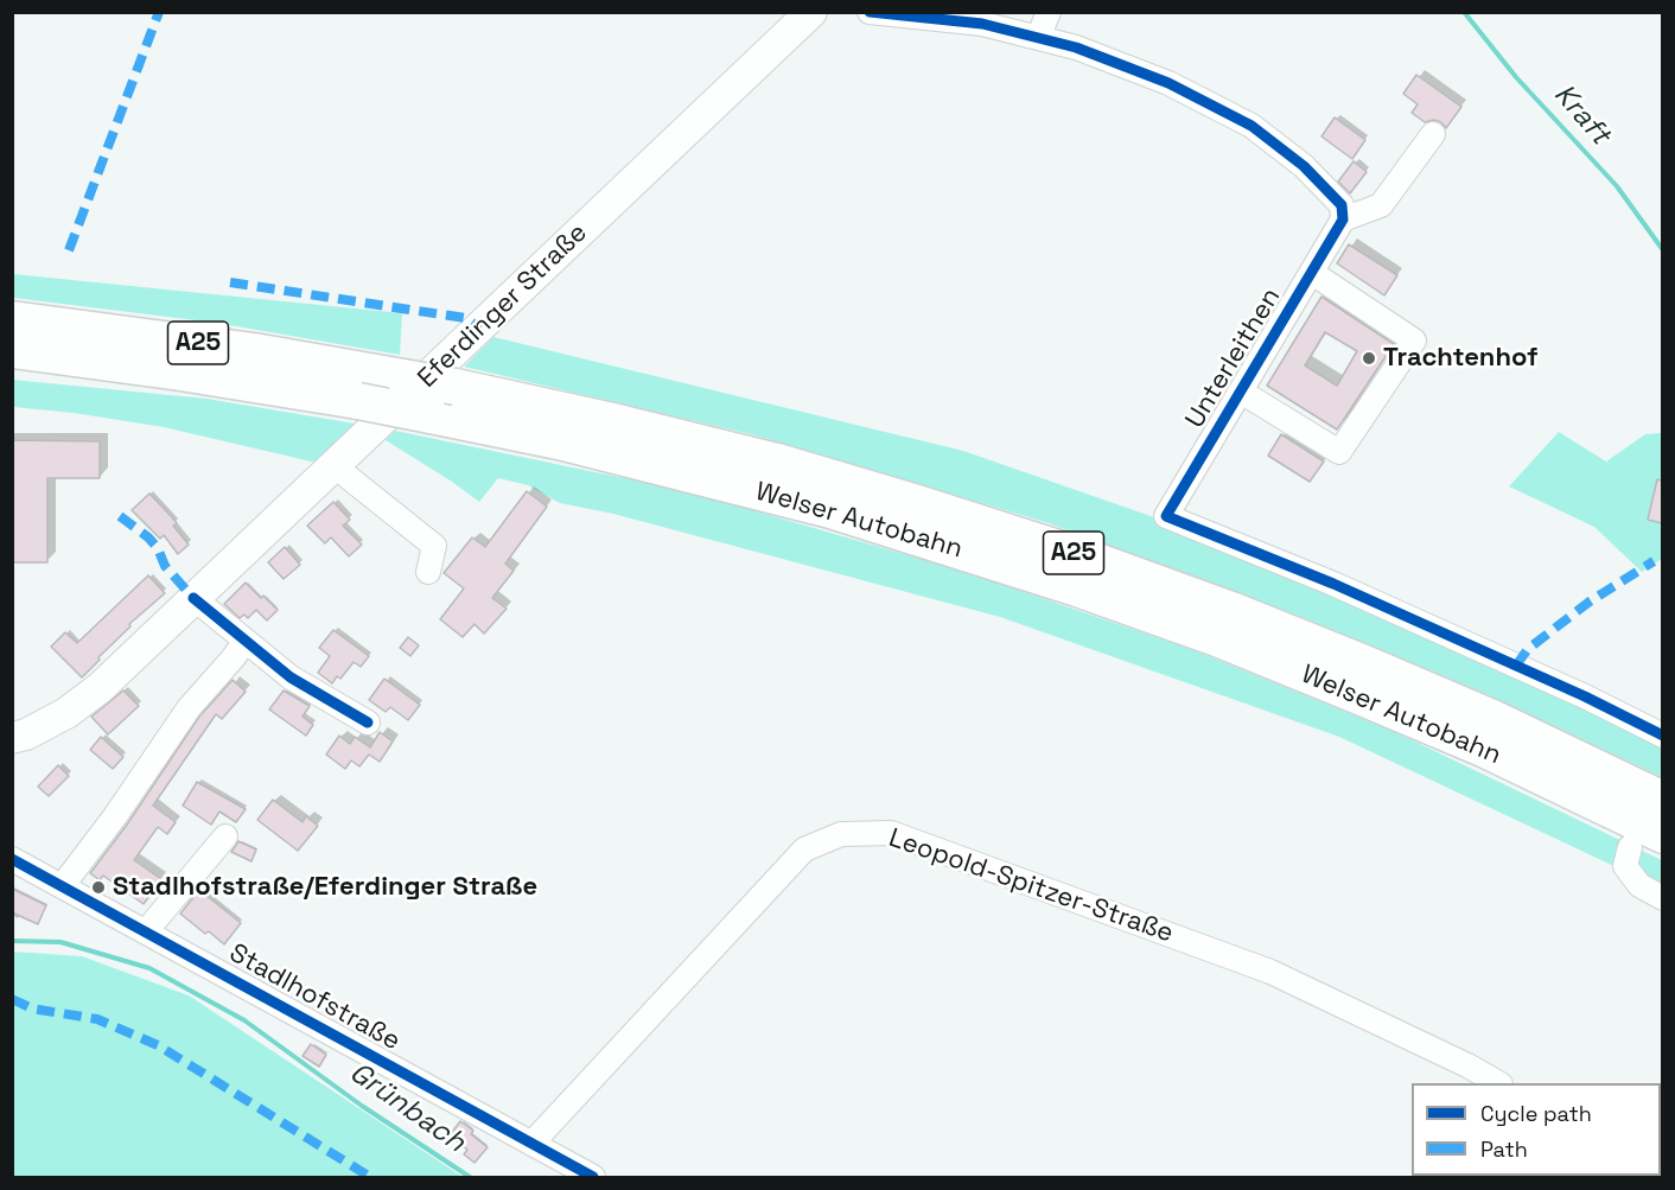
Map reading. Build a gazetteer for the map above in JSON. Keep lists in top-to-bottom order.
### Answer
{
  "streets": {
    "highway": ["A25", "Welser Autobahn"],
    "main road": ["Eferdinger Straße"],
    "street": ["Unterleithen", "Leopold-Spitzer-Straße", "Stadlhofstraße"]
  },
  "crossings": [
    ["Leopold-Spitzer-Straße", "Stadlhofstraße"]
  ],
  "water": ["Kraft", "Grünbach"],
  "places": ["Trachtenhof", "Stadlhofstraße/Eferdinger Straße"],
  "legend": ["Cycle path", "Path"]
}
